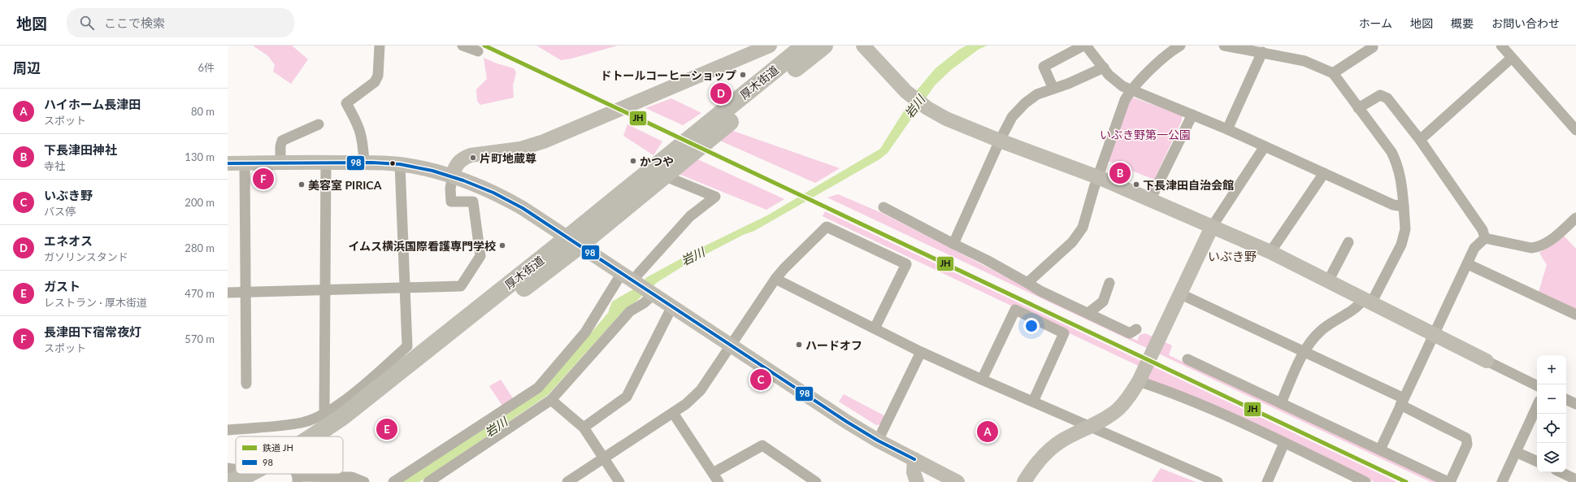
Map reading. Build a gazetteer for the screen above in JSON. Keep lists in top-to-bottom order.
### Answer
{
  "streets": {
    "highway": ["厚木街道"]
  },
  "districts": ["いぶき野"],
  "water": ["岩川"],
  "parks": ["いぶき野第一公園"],
  "places": [
    "ドトールコーヒーショップ",
    "片町地蔵尊",
    "かつや",
    "美容室 PIRICA",
    "下長津田自治会館",
    "イムス横浜国際看護専門学校",
    "ハードオフ"
  ],
  "lines": ["rail line JH", "transit line 98"],
  "legend": ["鉄道 JH", "98"],
  "page": {
    "header": "地図",
    "search": "ここで検索",
    "nav": [
      "ホーム",
      "地図",
      "概要",
      "お問い合わせ"
    ],
    "heading": ["周辺", "6件"],
    "pins": [
      "D",
      "B",
      "F",
      "C",
      "E",
      "A"
    ],
    "list": [
      {
        "mark": "A",
        "name": "ハイホーム長津田",
        "note": "スポット",
        "value": "80 m"
      },
      {
        "mark": "B",
        "name": "下長津田神社",
        "note": "寺社",
        "value": "130 m"
      },
      {
        "mark": "C",
        "name": "いぶき野",
        "note": "バス停",
        "value": "200 m"
      },
      {
        "mark": "D",
        "name": "エネオス",
        "note": "ガソリンスタンド",
        "value": "280 m"
      },
      {
        "mark": "E",
        "name": "ガスト",
        "note": "レストラン · 厚木街道",
        "value": "470 m"
      },
      {
        "mark": "F",
        "name": "長津田下宿常夜灯",
        "note": "スポット",
        "value": "570 m"
      }
    ],
    "map_buttons": ["+", "−"]
  }
}
